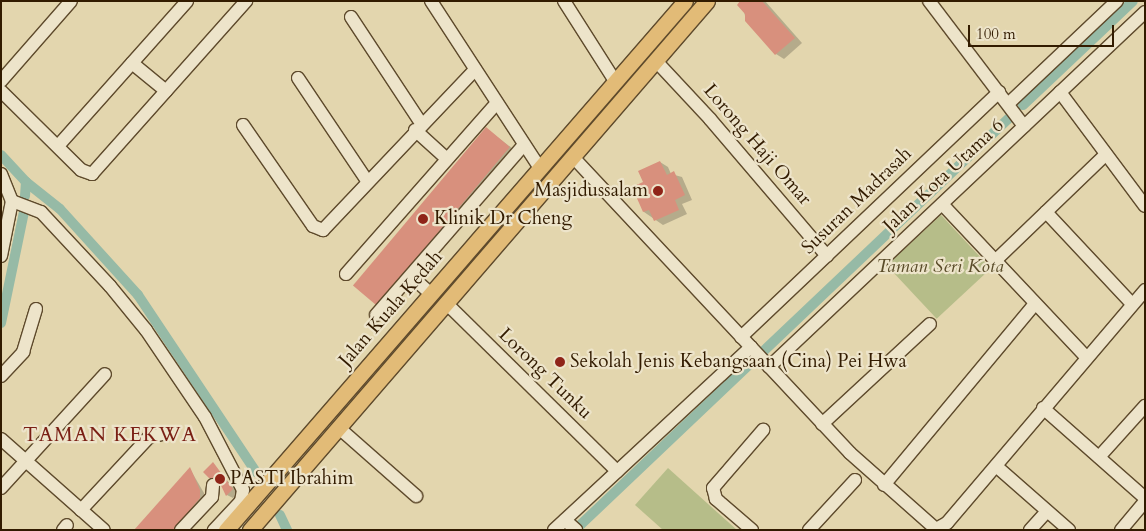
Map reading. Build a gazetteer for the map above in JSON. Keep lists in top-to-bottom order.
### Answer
{
  "streets": {
    "main road": ["Jalan Kuala Kedah"],
    "street": [
      "Lorong Haji Omar",
      "Jalan Kota Utama 6",
      "Susuran Madrasah",
      "Lorong Tunku"
    ]
  },
  "crossings": [
    ["Lorong Haji Omar", "Susuran Madrasah"],
    ["Lorong Haji Omar", "Jalan Kuala Kedah"],
    ["Jalan Kota Utama 6", "Lorong Tunku"],
    ["Jalan Kuala Kedah", "Lorong Tunku"]
  ],
  "districts": ["TAMAN KEKWA"],
  "parks": ["Taman Seri Kota"],
  "places": [
    "Masjidussalam",
    "Klinik Dr Cheng",
    "Sekolah Jenis Kebangsaan (Cina) Pei Hwa",
    "PASTI Ibrahim"
  ],
  "scale_bar": "100 m"
}
